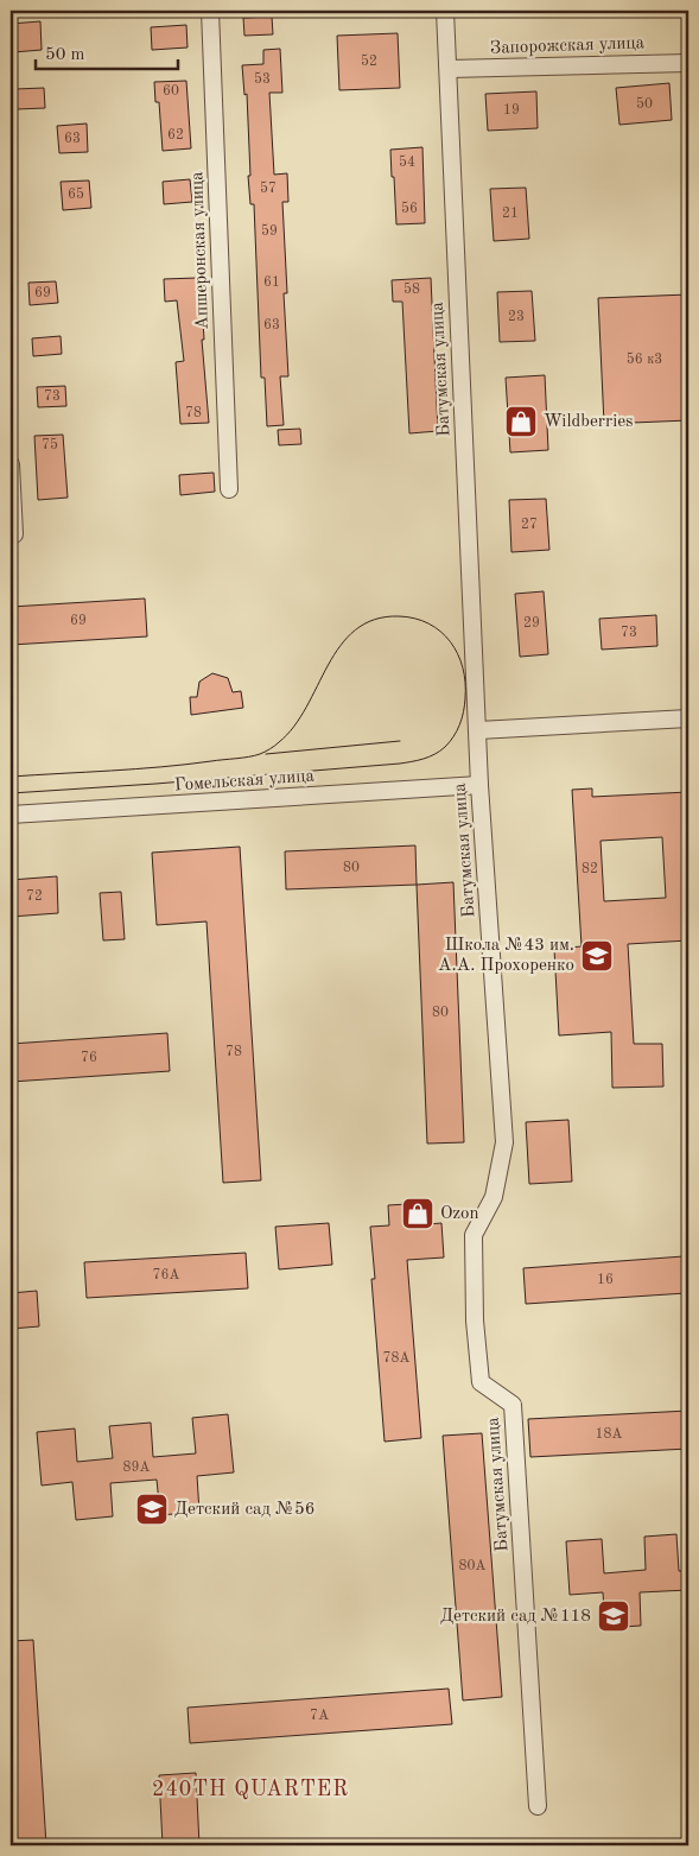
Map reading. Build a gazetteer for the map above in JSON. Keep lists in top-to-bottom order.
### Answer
{
  "streets": {
    "street": [
      "Запорожская улица",
      "Апшеронская улица",
      "Батумская улица",
      "Гомельская улица"
    ]
  },
  "crossings": [
    ["Запорожская улица", "Батумская улица"],
    ["Батумская улица", "Гомельская улица"]
  ],
  "districts": ["240TH QUARTER"],
  "places": {
    "shop": ["Wildberries", "Ozon"],
    "school or university": ["Школа №43 им. А.А. Прохоренко", "Детский сад №56", "Детский сад №118"]
  },
  "house_numbers": [
    "52",
    "53",
    "60",
    "50",
    "19",
    "62",
    "63",
    "54",
    "57",
    "65",
    "56",
    "21",
    "59",
    "61",
    "58",
    "69",
    "23",
    "63",
    "56 к3",
    "73",
    "78",
    "75",
    "27",
    "69",
    "29",
    "73",
    "80",
    "82",
    "72",
    "80",
    "78",
    "76",
    "76А",
    "16",
    "78А",
    "18А",
    "89А",
    "80А",
    "7А"
  ],
  "scale_bar": "50 m"
}
